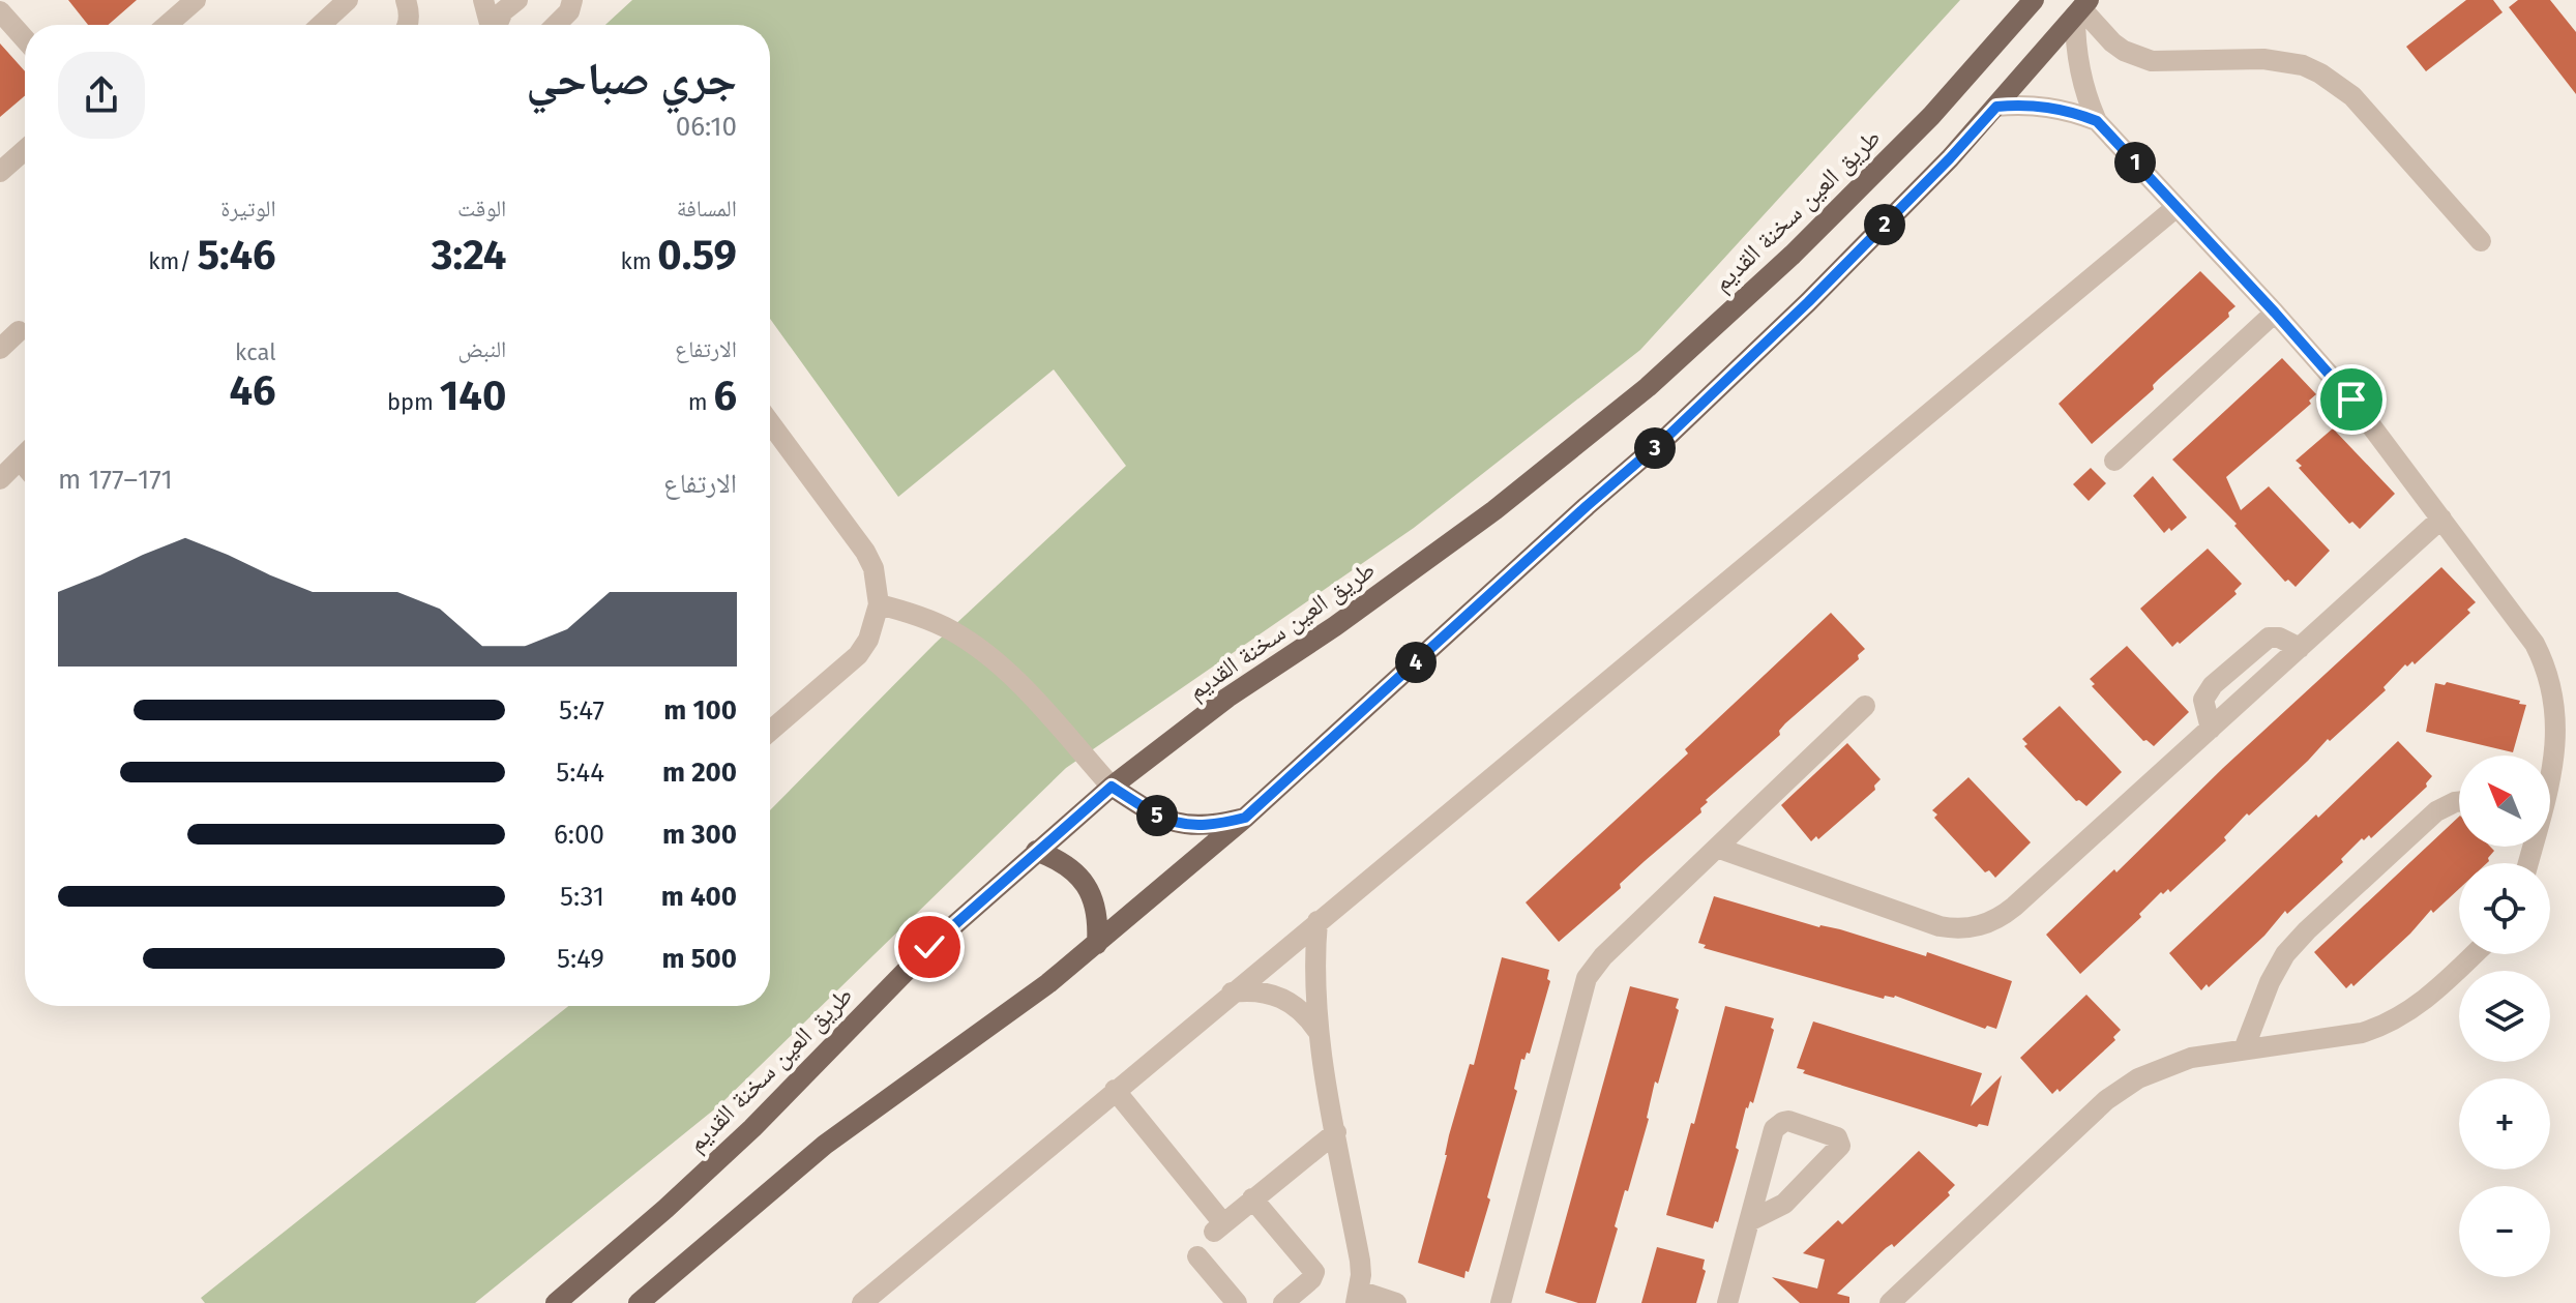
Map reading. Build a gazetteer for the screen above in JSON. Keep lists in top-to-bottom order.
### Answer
{
  "streets": {
    "main road": ["طريق العين سخنة القديم"]
  },
  "north": "top left",
  "page": {
    "heading": ["جري صباحي", "06:10"],
    "pins": [
      "1",
      "2",
      "3",
      "4",
      "5"
    ],
    "stats": [
      ["المسافة", "0.59 km"],
      ["الوقت", "3:24"],
      ["الوتيرة", "5:46 /km"],
      ["الارتفاع", "6 m"],
      ["النبض", "140 bpm"],
      ["kcal", "46"]
    ],
    "chart": ["الارتفاع", "171–177 m"],
    "list": [
      {
        "name": "100 m",
        "note": "5:47"
      },
      {
        "name": "200 m",
        "note": "5:44"
      },
      {
        "name": "300 m",
        "note": "6:00"
      },
      {
        "name": "400 m",
        "note": "5:31"
      },
      {
        "name": "500 m",
        "note": "5:49"
      }
    ],
    "map_buttons": ["+", "−"]
  }
}
